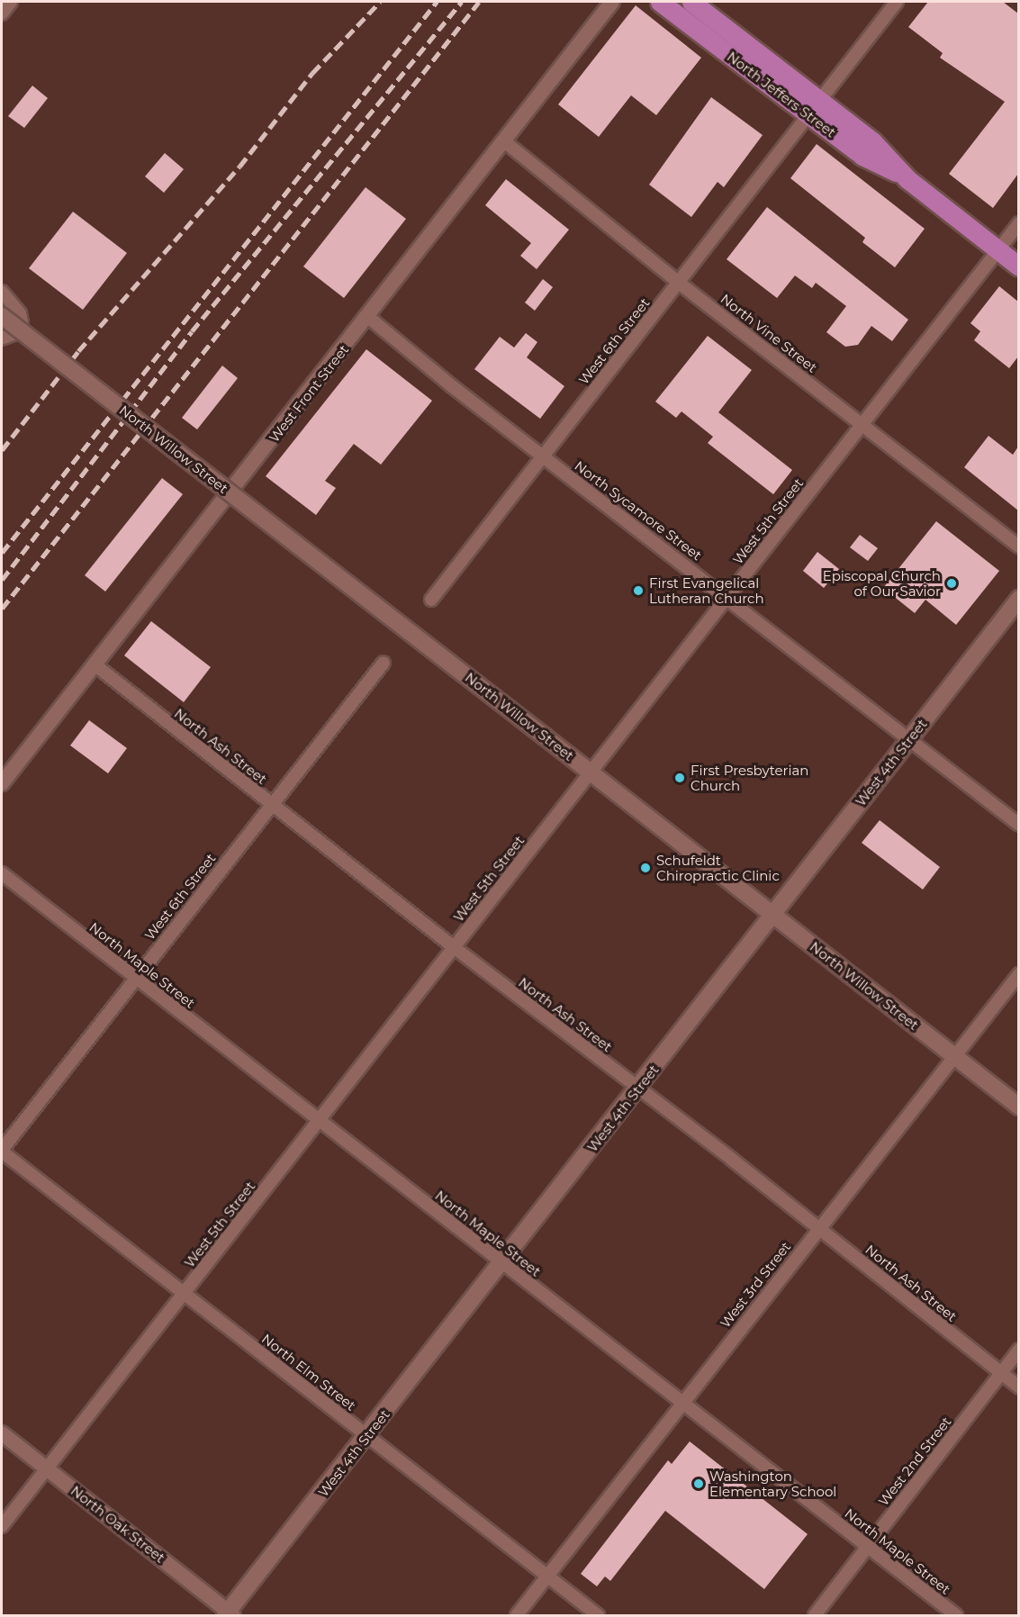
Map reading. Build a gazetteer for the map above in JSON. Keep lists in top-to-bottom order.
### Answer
{
  "streets": {
    "highway": ["North Jeffers Street"],
    "main road": ["North Willow Street", "West 4th Street"],
    "street": [
      "North Vine Street",
      "West 6th Street",
      "West Front Street",
      "North Sycamore Street",
      "West 5th Street",
      "North Ash Street",
      "North Maple Street",
      "West 3rd Street",
      "North Elm Street",
      "West 2nd Street",
      "North Oak Street"
    ]
  },
  "crossings": [
    ["North Jeffers Street", "West 6th Street"],
    ["North Jeffers Street", "West 5th Street"],
    ["North Vine Street", "West 6th Street"],
    ["North Vine Street", "West Front Street"],
    ["North Vine Street", "West 5th Street"],
    ["West 6th Street", "North Sycamore Street"],
    ["West 6th Street", "North Ash Street"],
    ["West 6th Street", "North Maple Street"],
    ["West 6th Street", "North Elm Street"],
    ["West Front Street", "North Willow Street"],
    ["West Front Street", "North Sycamore Street"],
    ["West Front Street", "North Ash Street"],
    ["North Willow Street", "West 5th Street"],
    ["North Willow Street", "West 4th Street"],
    ["North Willow Street", "West 3rd Street"],
    ["North Sycamore Street", "West 5th Street"],
    ["North Sycamore Street", "West 4th Street"],
    ["West 5th Street", "North Ash Street"],
    ["West 5th Street", "North Maple Street"],
    ["West 5th Street", "North Elm Street"],
    ["West 5th Street", "North Oak Street"],
    ["North Ash Street", "West 4th Street"],
    ["North Ash Street", "West 3rd Street"],
    ["North Ash Street", "West 2nd Street"],
    ["West 4th Street", "North Maple Street"],
    ["West 4th Street", "North Elm Street"],
    ["West 4th Street", "North Oak Street"],
    ["North Maple Street", "West 3rd Street"],
    ["North Maple Street", "West 2nd Street"],
    ["West 3rd Street", "North Elm Street"]
  ],
  "places": [
    "Episcopal Church of Our Savior",
    "First Evangelical Lutheran Church",
    "First Presbyterian Church",
    "Schufeldt Chiropractic Clinic",
    "Washington Elementary School"
  ]
}
